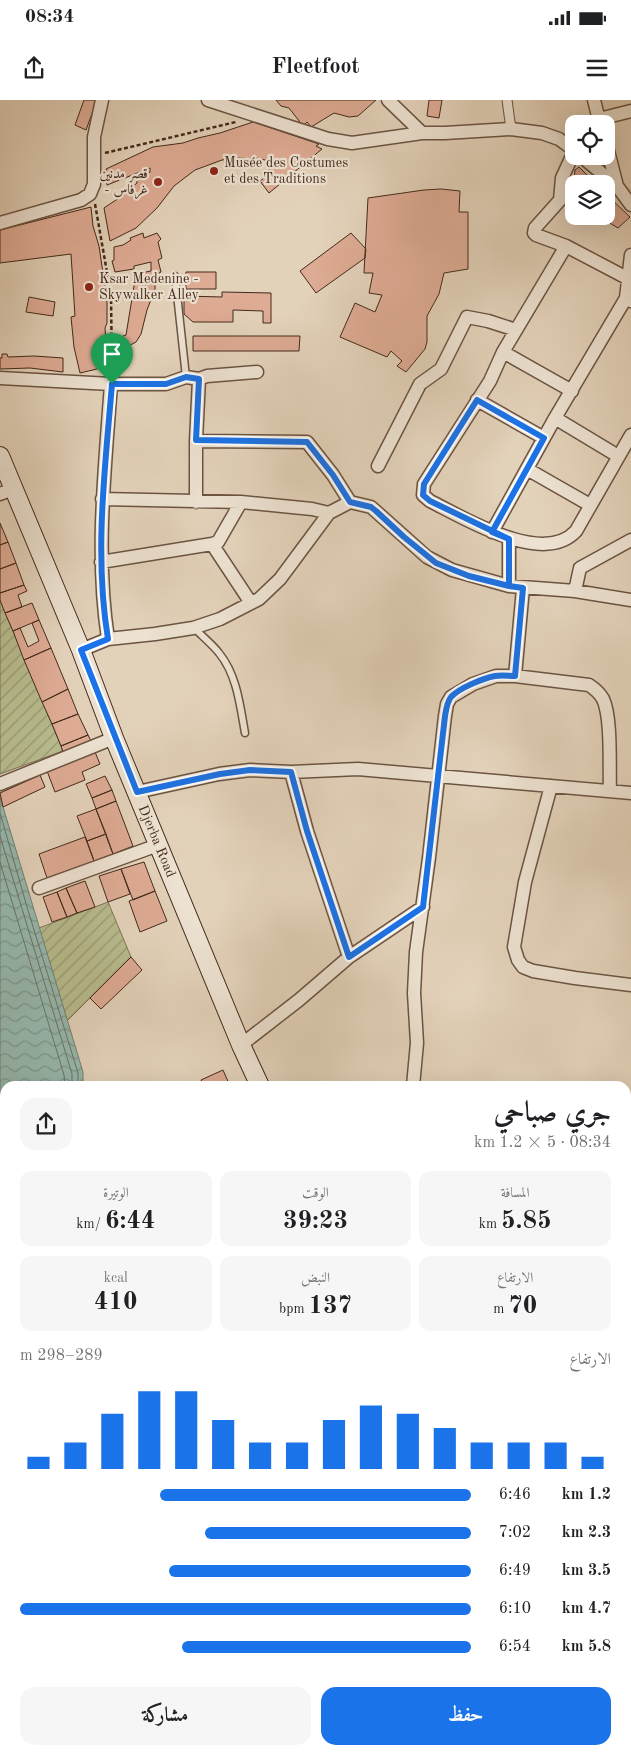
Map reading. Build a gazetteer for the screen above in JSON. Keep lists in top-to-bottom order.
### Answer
{
  "streets": {
    "main road": ["Djerba Road"]
  },
  "places": ["Musée des Costumes et des Traditions", "قصر مدنين - غرفاس", "Ksar Medenine - Skywalker Alley"],
  "page": {
    "status": "08:34",
    "header": "Fleetfoot",
    "heading": ["جري صباحي", "08:34 · 5 × 1.2 km"],
    "stats": [
      ["المسافة", "5.85 km"],
      ["الوقت", "39:23"],
      ["الوتيرة", "6:44 /km"],
      ["الارتفاع", "70 m"],
      ["النبض", "137 bpm"],
      ["kcal", "410"]
    ],
    "chart": ["الارتفاع", "289–298 m"],
    "list": [
      {
        "name": "1.2 km",
        "note": "6:46"
      },
      {
        "name": "2.3 km",
        "note": "7:02"
      },
      {
        "name": "3.5 km",
        "note": "6:49"
      },
      {
        "name": "4.7 km",
        "note": "6:10"
      },
      {
        "name": "5.8 km",
        "note": "6:54"
      }
    ],
    "buttons": ["حفظ", "مشاركة"]
  }
}
